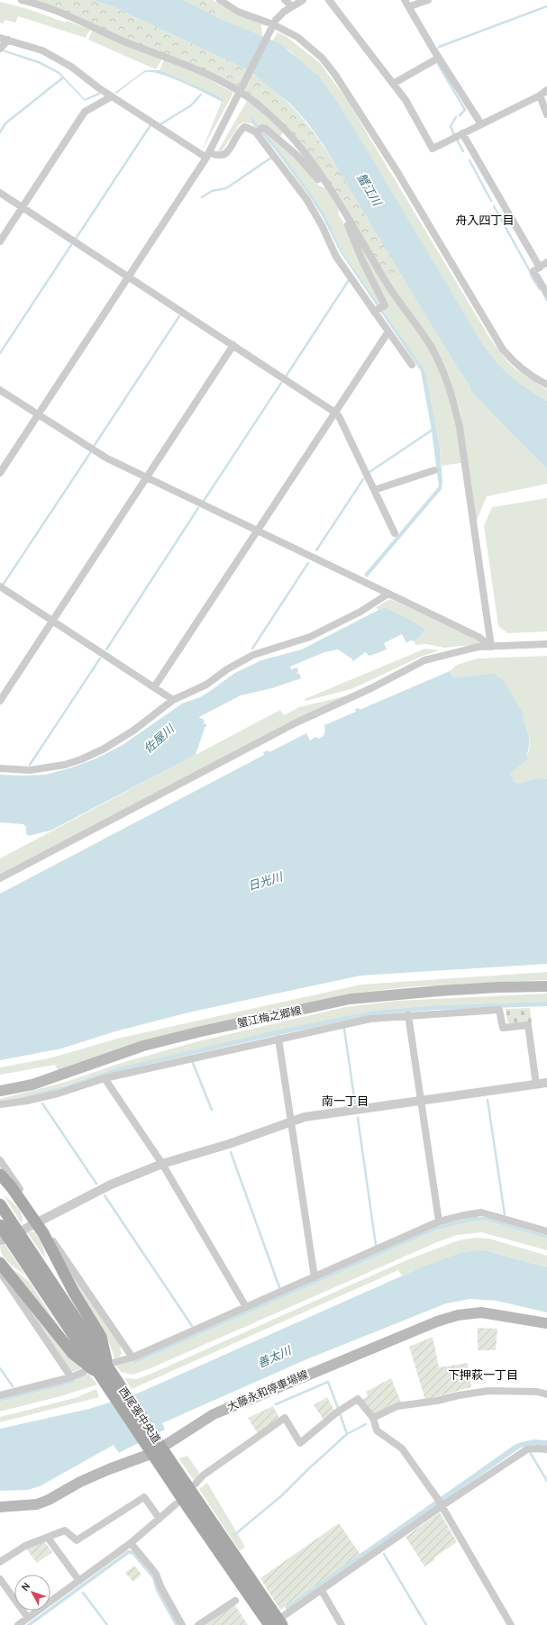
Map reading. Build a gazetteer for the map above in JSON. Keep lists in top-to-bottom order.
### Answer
{
  "streets": {
    "main road": ["蟹江梅之郷線", "大藤永和停車場線", "西尾張中央道"]
  },
  "crossings": [
    ["大藤永和停車場線", "西尾張中央道"]
  ],
  "districts": ["舟入四丁目", "南一丁目", "下押萩一丁目"],
  "water": [
    "蟹江川",
    "佐屋川",
    "日光川",
    "善太川"
  ],
  "north": "top left"
}
